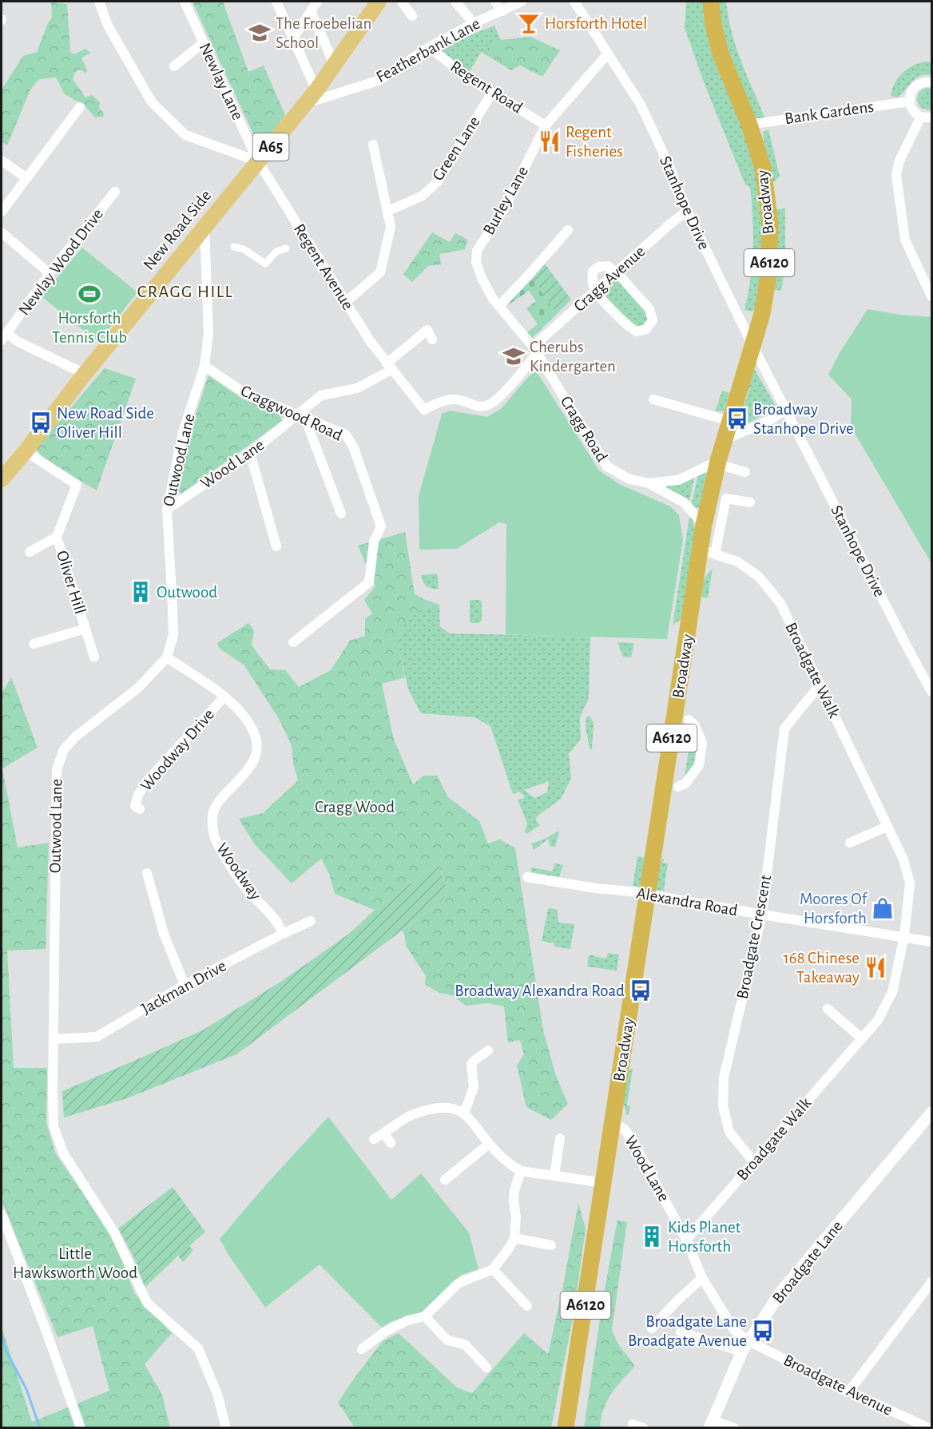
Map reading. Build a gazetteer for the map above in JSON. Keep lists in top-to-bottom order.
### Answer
{
  "streets": {
    "highway": ["Broadway", "A6120"],
    "main road": ["A65", "New Road Side"],
    "street": [
      "Featherbank Lane",
      "Newlay Lane",
      "Regent Road",
      "Bank Gardens",
      "Green Lane",
      "Burley Lane",
      "Stanhope Drive",
      "Newlay Wood Drive",
      "Regent Avenue",
      "Cragg Avenue",
      "Craggwood Road",
      "Cragg Road",
      "Outwood Lane",
      "Wood Lane",
      "Oliver Hill",
      "Broadgate Walk",
      "Woodway Drive",
      "Woodway",
      "Alexandra Road",
      "Broadgate Crescent",
      "Jackman Drive",
      "Broadgate Lane",
      "Broadgate Avenue"
    ]
  },
  "crossings": [
    ["Featherbank Lane", "Regent Road"],
    ["Featherbank Lane", "New Road Side"],
    ["Newlay Lane", "New Road Side"],
    ["Newlay Lane", "Regent Avenue"],
    ["Regent Road", "Green Lane"],
    ["Regent Road", "Burley Lane"],
    ["Bank Gardens", "Broadway"],
    ["Burley Lane", "Stanhope Drive"],
    ["Burley Lane", "Cragg Avenue"],
    ["Burley Lane", "Cragg Road"],
    ["Broadway", "Stanhope Drive"],
    ["Broadway", "Cragg Road"],
    ["Broadway", "Wood Lane"],
    ["Broadway", "Broadgate Walk"],
    ["Broadway", "Alexandra Road"],
    ["Stanhope Drive", "Cragg Avenue"],
    ["New Road Side", "Regent Avenue"],
    ["New Road Side", "Outwood Lane"],
    ["New Road Side", "Oliver Hill"],
    ["Regent Avenue", "Wood Lane"],
    ["Cragg Avenue", "Cragg Road"],
    ["Craggwood Road", "Outwood Lane"],
    ["Craggwood Road", "Wood Lane"],
    ["Outwood Lane", "Wood Lane"],
    ["Outwood Lane", "Woodway"],
    ["Outwood Lane", "Jackman Drive"],
    ["Wood Lane", "Broadgate Walk"],
    ["Wood Lane", "Broadgate Lane"],
    ["Wood Lane", "Broadgate Avenue"],
    ["Broadgate Walk", "Alexandra Road"],
    ["Broadgate Walk", "Broadgate Crescent"],
    ["Woodway Drive", "Woodway"],
    ["Woodway", "Jackman Drive"],
    ["Alexandra Road", "Broadgate Crescent"],
    ["Broadgate Lane", "Broadgate Avenue"]
  ],
  "districts": ["CRAGG HILL"],
  "parks": ["Cragg Wood", "Little Hawksworth Wood"],
  "places": {
    "bar": ["Horsforth Hotel"],
    "school or university": ["The Froebelian School", "Cherubs Kindergarten"],
    "restaurant": ["Regent Fisheries", "168 Chinese Takeaway"],
    "sports": ["Horsforth Tennis Club"],
    "bus stop": [
      "Broadway Stanhope Drive",
      "New Road Side Oliver Hill",
      "Broadway Alexandra Road",
      "Broadgate Lane Broadgate Avenue"
    ],
    "building": ["Outwood", "Kids Planet Horsforth"],
    "shop": ["Moores Of Horsforth"]
  }
}
